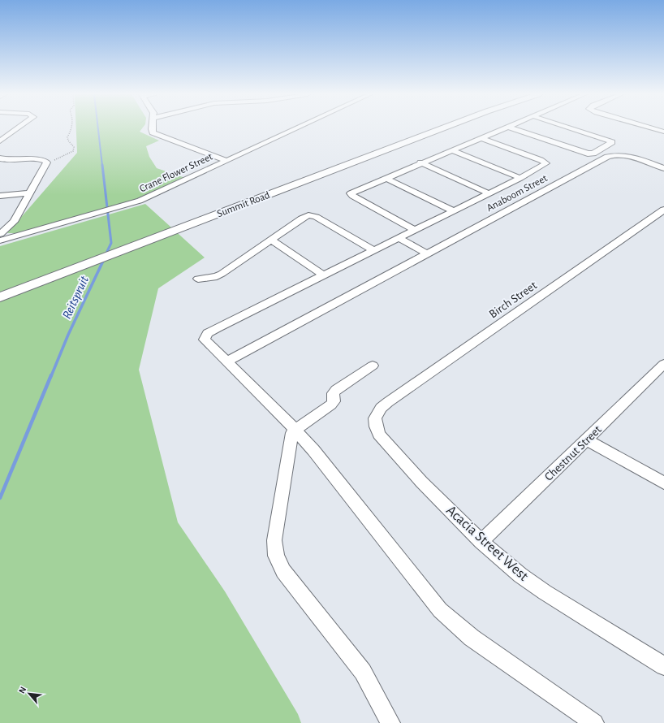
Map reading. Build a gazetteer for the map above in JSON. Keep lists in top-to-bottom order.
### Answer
{
  "streets": {
    "main road": ["Summit Road"],
    "street": [
      "Crane Flower Street",
      "Anaboom Street",
      "Birch Street",
      "Chestnut Street",
      "Acacia Street West"
    ]
  },
  "crossings": [
    ["Birch Street", "Acacia Street West"],
    ["Chestnut Street", "Acacia Street West"]
  ],
  "water": ["Reitspruit"],
  "north": "top left"
}
